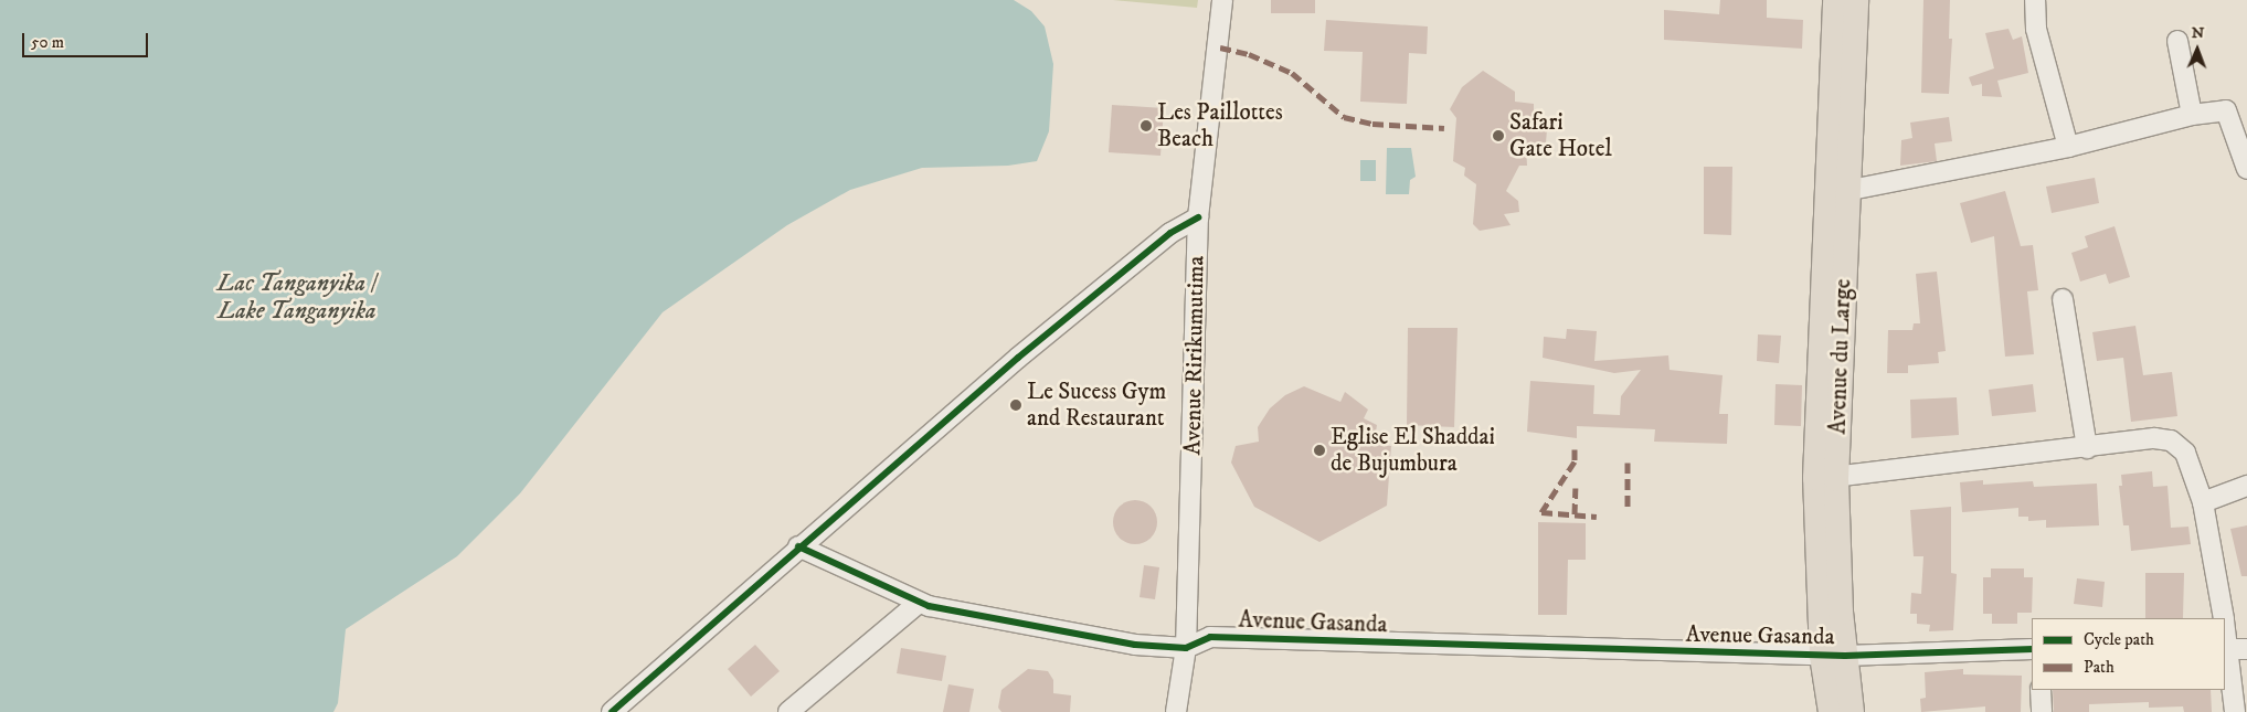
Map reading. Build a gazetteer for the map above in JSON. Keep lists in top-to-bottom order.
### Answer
{
  "streets": {
    "main road": ["Avenue du Large"],
    "street": ["Avenue Ririkumutima", "Avenue Gasanda"]
  },
  "crossings": [
    ["Avenue Ririkumutima", "Avenue Gasanda"],
    ["Avenue du Large", "Avenue Gasanda"]
  ],
  "water": ["Lac Tanganyika / Lake Tanganyika"],
  "places": [
    "Les Paillottes Beach",
    "Safari Gate Hotel",
    "Le Sucess Gym and Restaurant",
    "Eglise El Shaddai de Bujumbura"
  ],
  "legend": ["Cycle path", "Path"],
  "scale_bar": "50 m",
  "north": "top"
}
